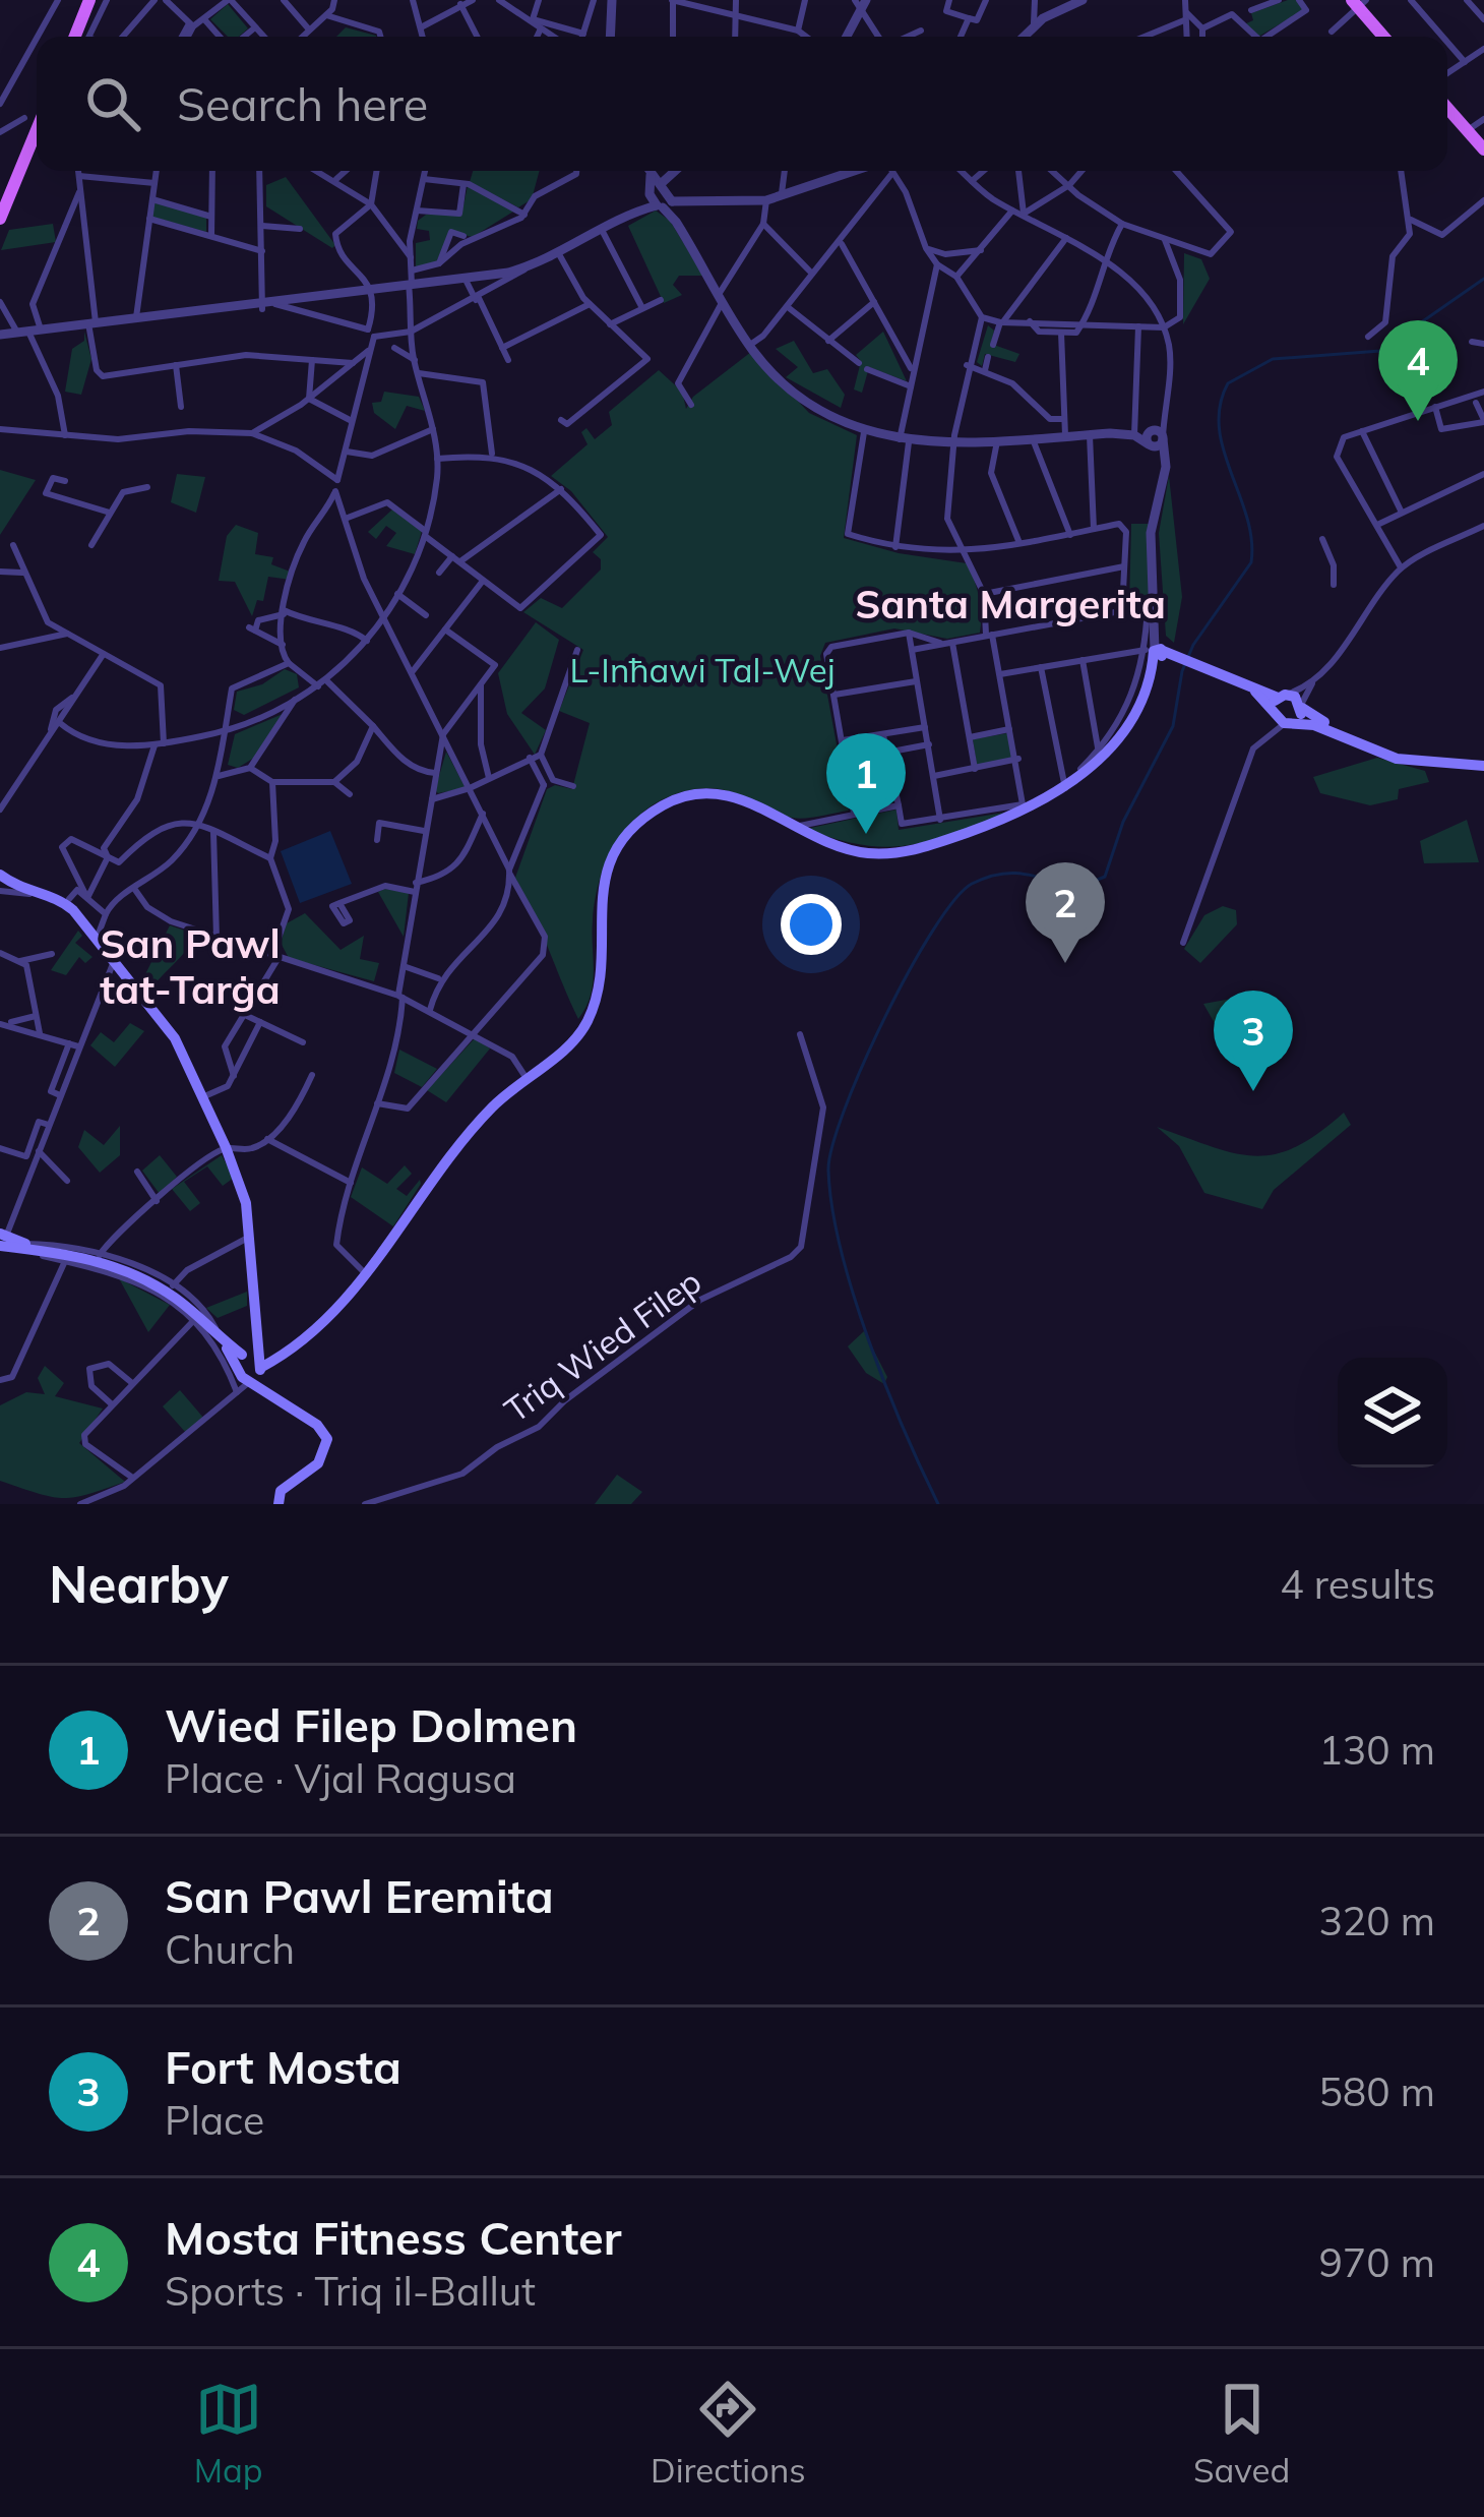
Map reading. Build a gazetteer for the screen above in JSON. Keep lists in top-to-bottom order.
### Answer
{
  "streets": {
    "street": ["Triq Wied Filep"]
  },
  "districts": ["Santa Margerita", "San Pawl tat-Tarġa"],
  "parks": ["L-Inħawi Tal-Wej"],
  "page": {
    "search": "Search here",
    "pins": [
      "4",
      "1",
      "2",
      "3"
    ],
    "heading": ["Nearby", "4 results"],
    "list": [
      {
        "mark": "1",
        "name": "Wied Filep Dolmen",
        "note": "Place · Vjal Ragusa",
        "value": "130 m"
      },
      {
        "mark": "2",
        "name": "San Pawl Eremita",
        "note": "Church",
        "value": "320 m"
      },
      {
        "mark": "3",
        "name": "Fort Mosta",
        "note": "Place",
        "value": "580 m"
      },
      {
        "mark": "4",
        "name": "Mosta Fitness Center",
        "note": "Sports · Triq il-Ballut",
        "value": "970 m"
      }
    ],
    "nav": ["Map", "Directions", "Saved"]
  }
}
